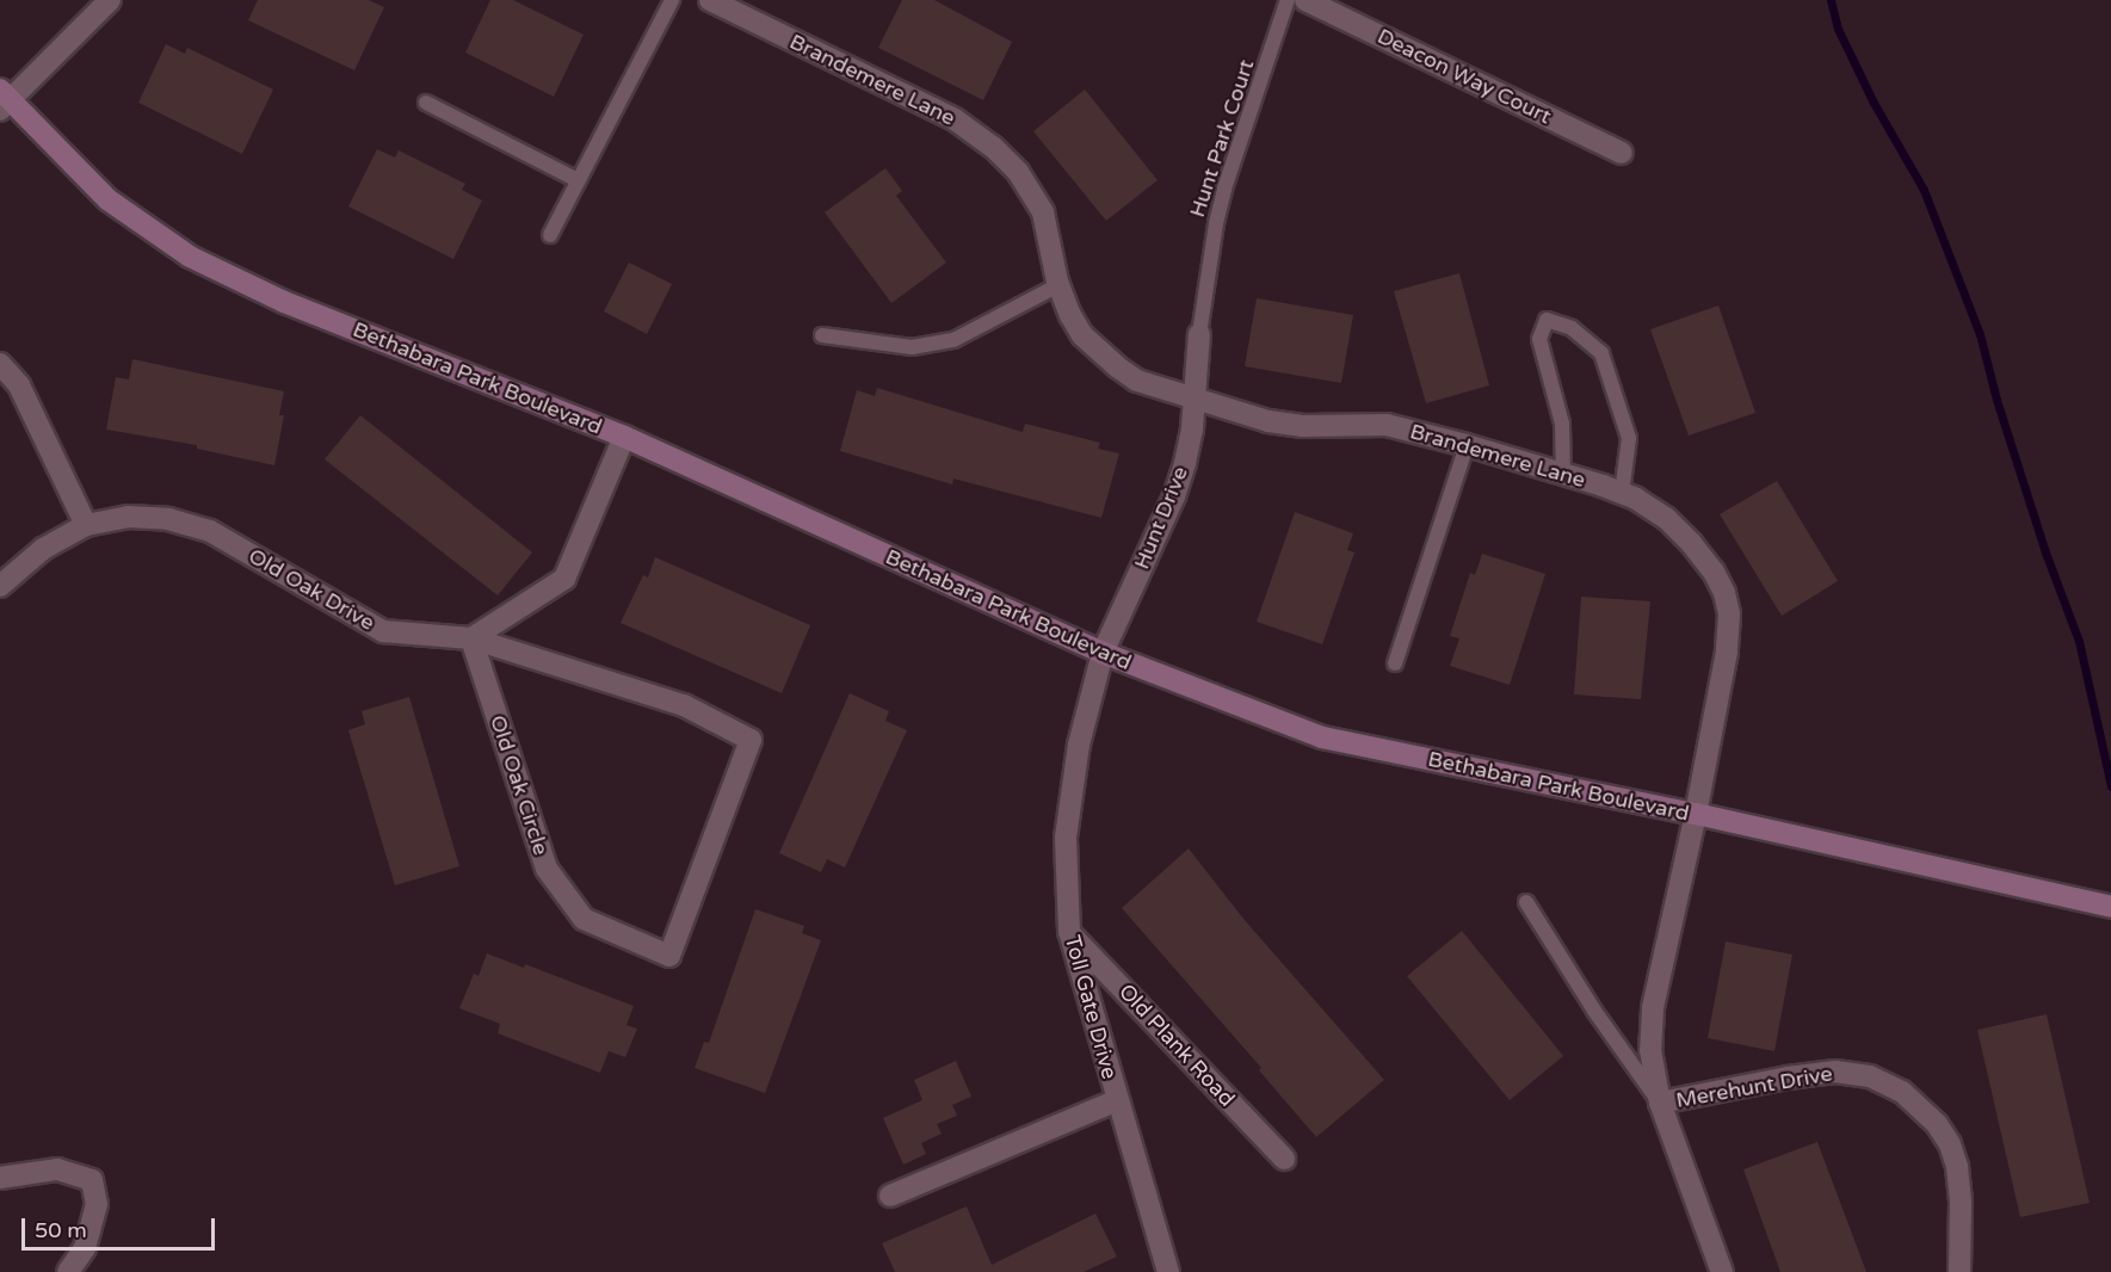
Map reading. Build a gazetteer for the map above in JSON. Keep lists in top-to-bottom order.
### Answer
{
  "streets": {
    "street": [
      "Deacon Way Court",
      "Brandemere Lane",
      "Bethabara Park Boulevard",
      "Hunt Drive",
      "Old Oak Drive",
      "Old Oak Circle",
      "Toll Gate Drive",
      "Old Plank Road",
      "Merehunt Drive"
    ],
    "lane": ["Hunt Park Court"]
  },
  "crossings": [
    ["Brandemere Lane", "Bethabara Park Boulevard"],
    ["Brandemere Lane", "Hunt Drive"],
    ["Brandemere Lane", "Merehunt Drive"],
    ["Hunt Park Court", "Hunt Drive"],
    ["Bethabara Park Boulevard", "Hunt Drive"],
    ["Bethabara Park Boulevard", "Toll Gate Drive"],
    ["Hunt Drive", "Toll Gate Drive"],
    ["Old Oak Drive", "Old Oak Circle"],
    ["Toll Gate Drive", "Old Plank Road"]
  ],
  "scale_bar": "50 m"
}
